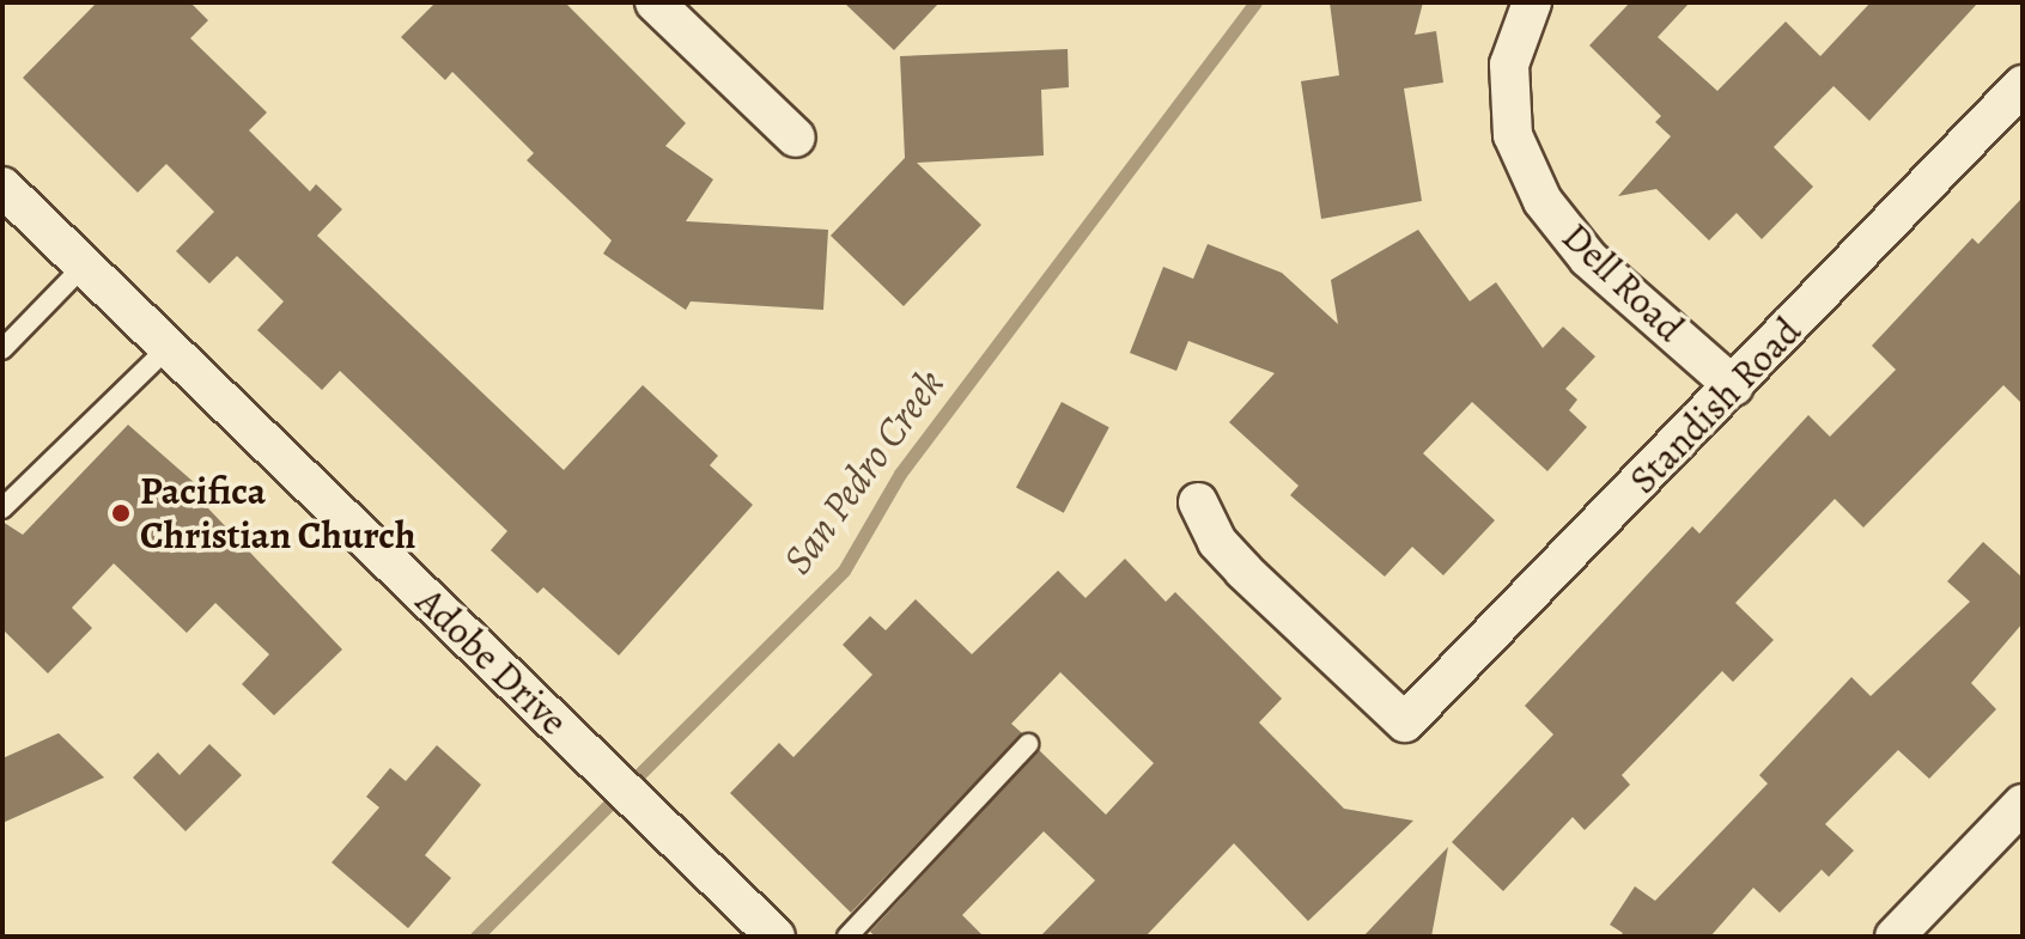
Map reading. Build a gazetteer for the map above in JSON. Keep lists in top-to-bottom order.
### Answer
{
  "streets": {
    "street": ["Dell Road", "Standish Road", "Adobe Drive"]
  },
  "crossings": [
    ["Dell Road", "Standish Road"]
  ],
  "water": ["San Pedro Creek"],
  "places": ["Pacifica Christian Church"]
}
